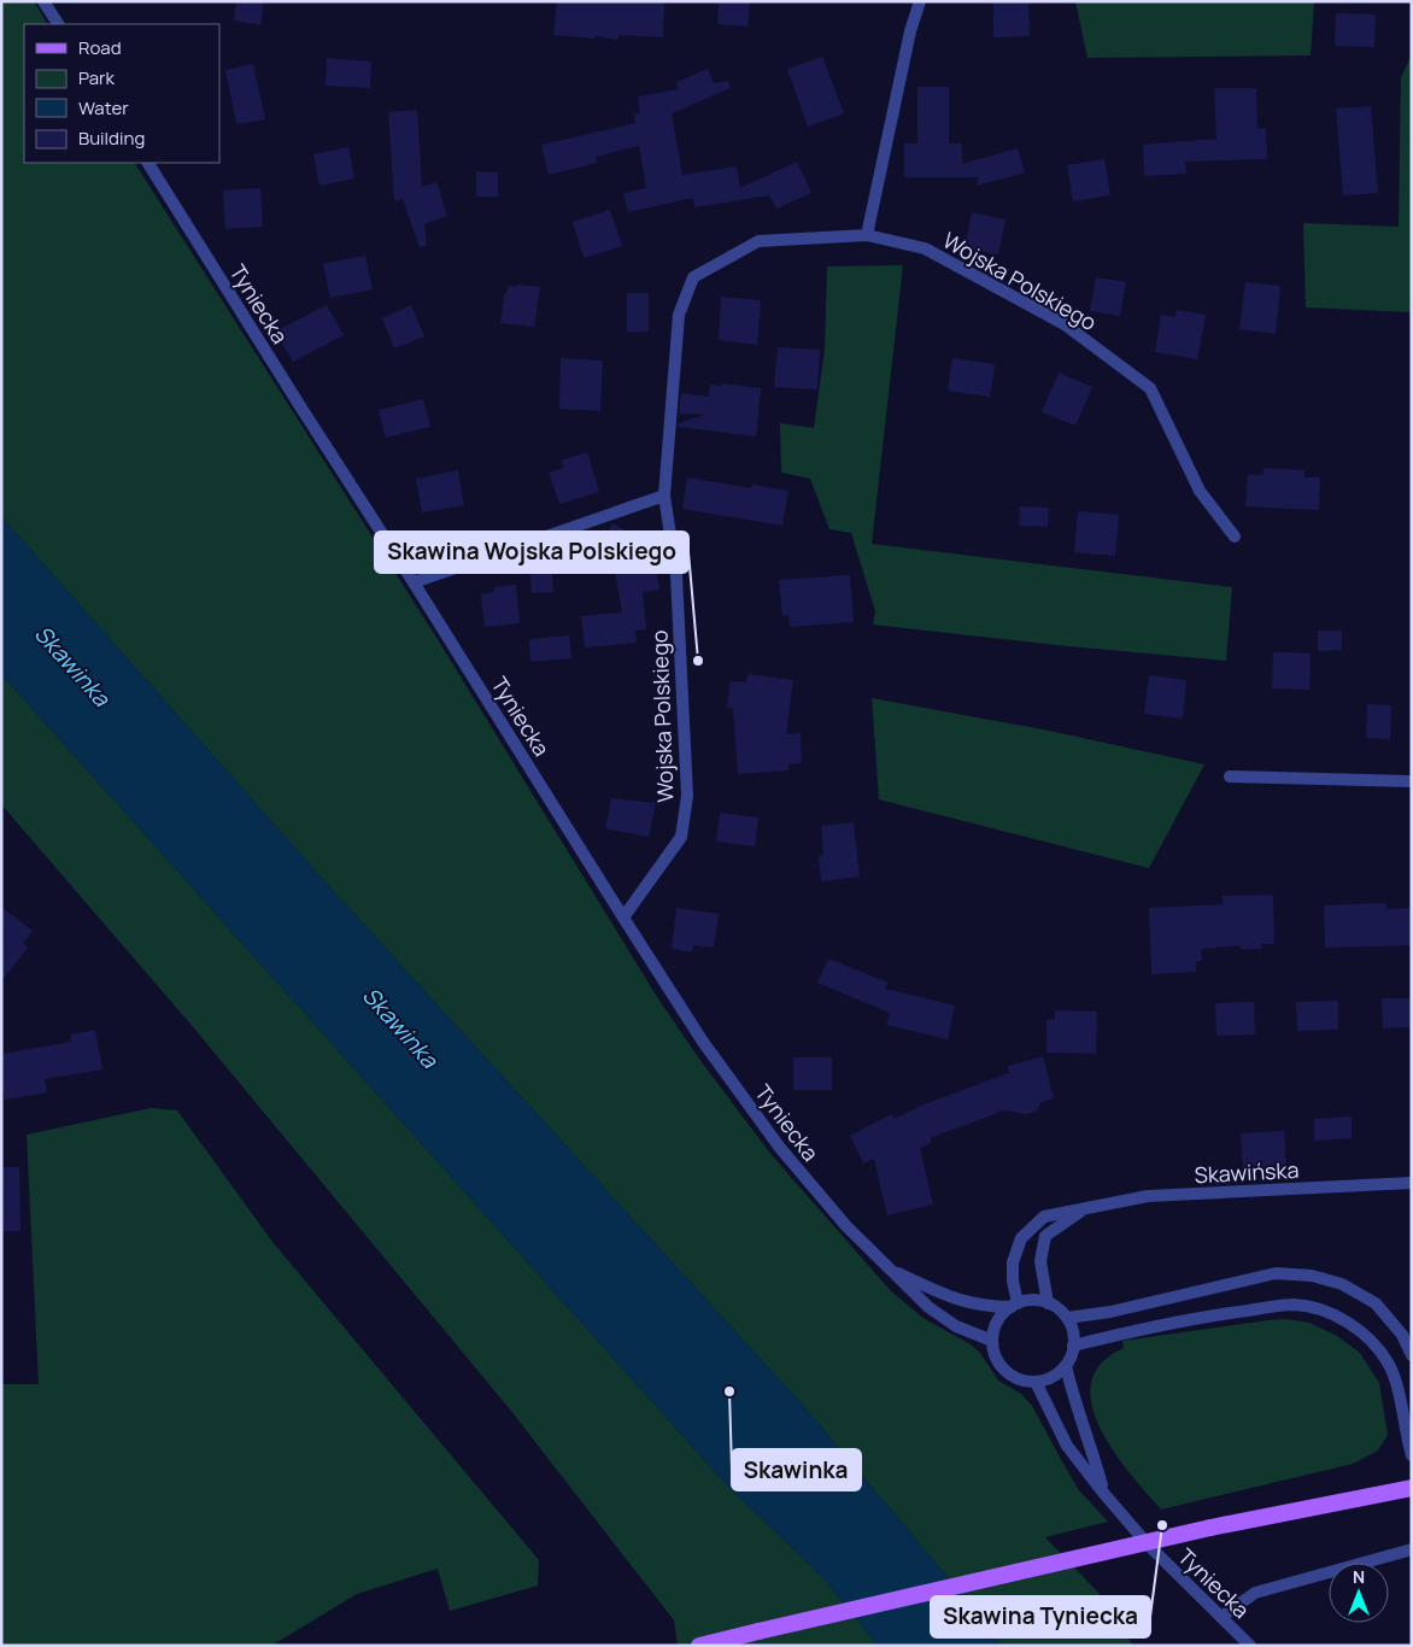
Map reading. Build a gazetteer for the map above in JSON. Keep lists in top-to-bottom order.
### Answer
{
  "streets": {
    "street": ["Wojska Polskiego", "Tyniecka", "Skawińska"]
  },
  "crossings": [
    ["Wojska Polskiego", "Tyniecka"],
    ["Tyniecka", "Skawińska"]
  ],
  "water": ["Skawinka"],
  "places": ["Skawina Wojska Polskiego", "Skawinka", "Skawina Tyniecka"],
  "legend": [
    "Road",
    "Park",
    "Water",
    "Building"
  ],
  "north": "top"
}
